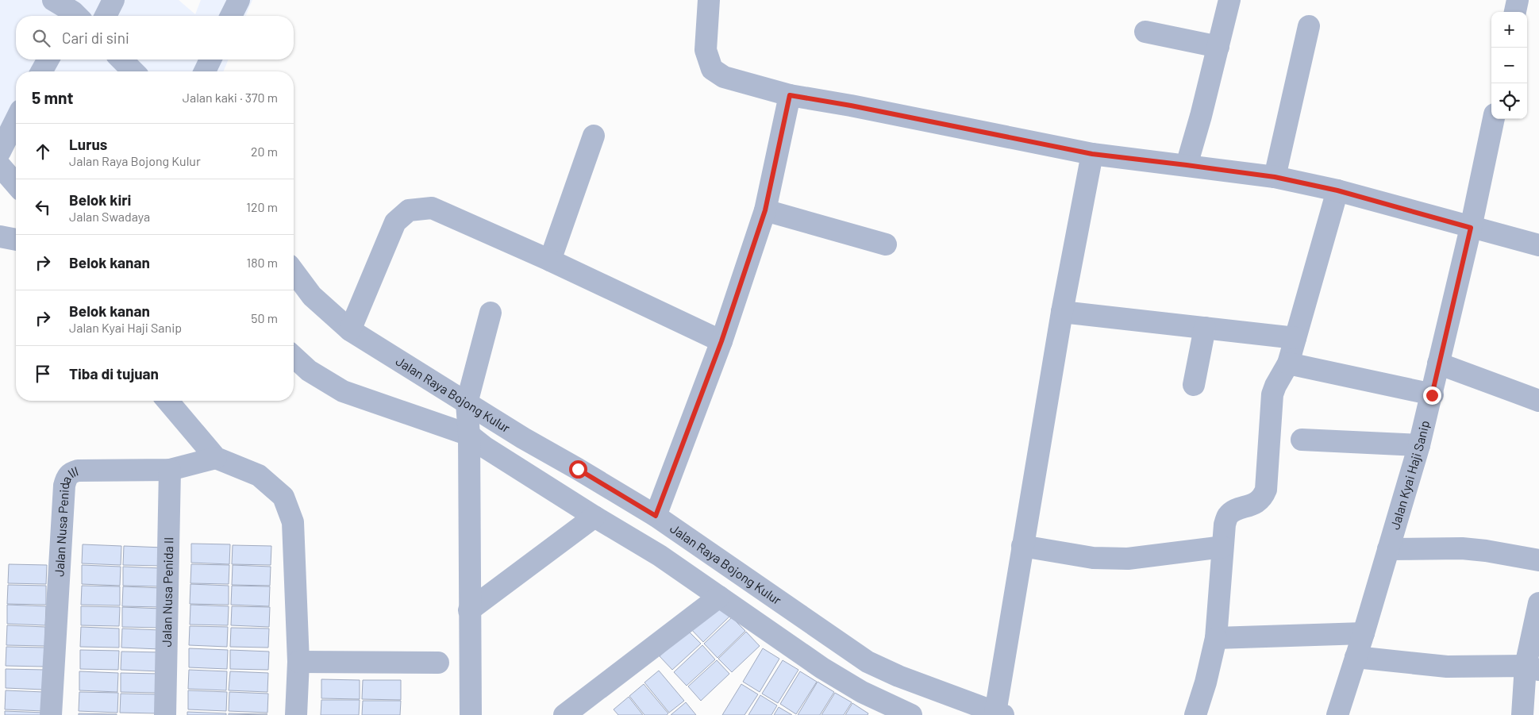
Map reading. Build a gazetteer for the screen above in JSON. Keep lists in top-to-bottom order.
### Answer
{
  "streets": {
    "street": [
      "Jalan Raya Bojong Kulur",
      "Jalan Kyai Haji Sanip",
      "Jalan Nusa Penida III",
      "Jalan Nusa Penida II"
    ]
  },
  "crossings": [
    ["Jalan Nusa Penida III", "Jalan Nusa Penida II"]
  ],
  "page": {
    "map_buttons": ["+", "−"],
    "search": "Cari di sini",
    "heading": ["5 mnt", "Jalan kaki · 370 m"],
    "list": [
      ["Lurus", "Jalan Raya Bojong Kulur", "20 m"],
      ["Belok kiri", "Jalan Swadaya", "120 m"],
      ["Belok kanan", "180 m"],
      ["Belok kanan", "Jalan Kyai Haji Sanip", "50 m"],
      "Tiba di tujuan"
    ]
  }
}
